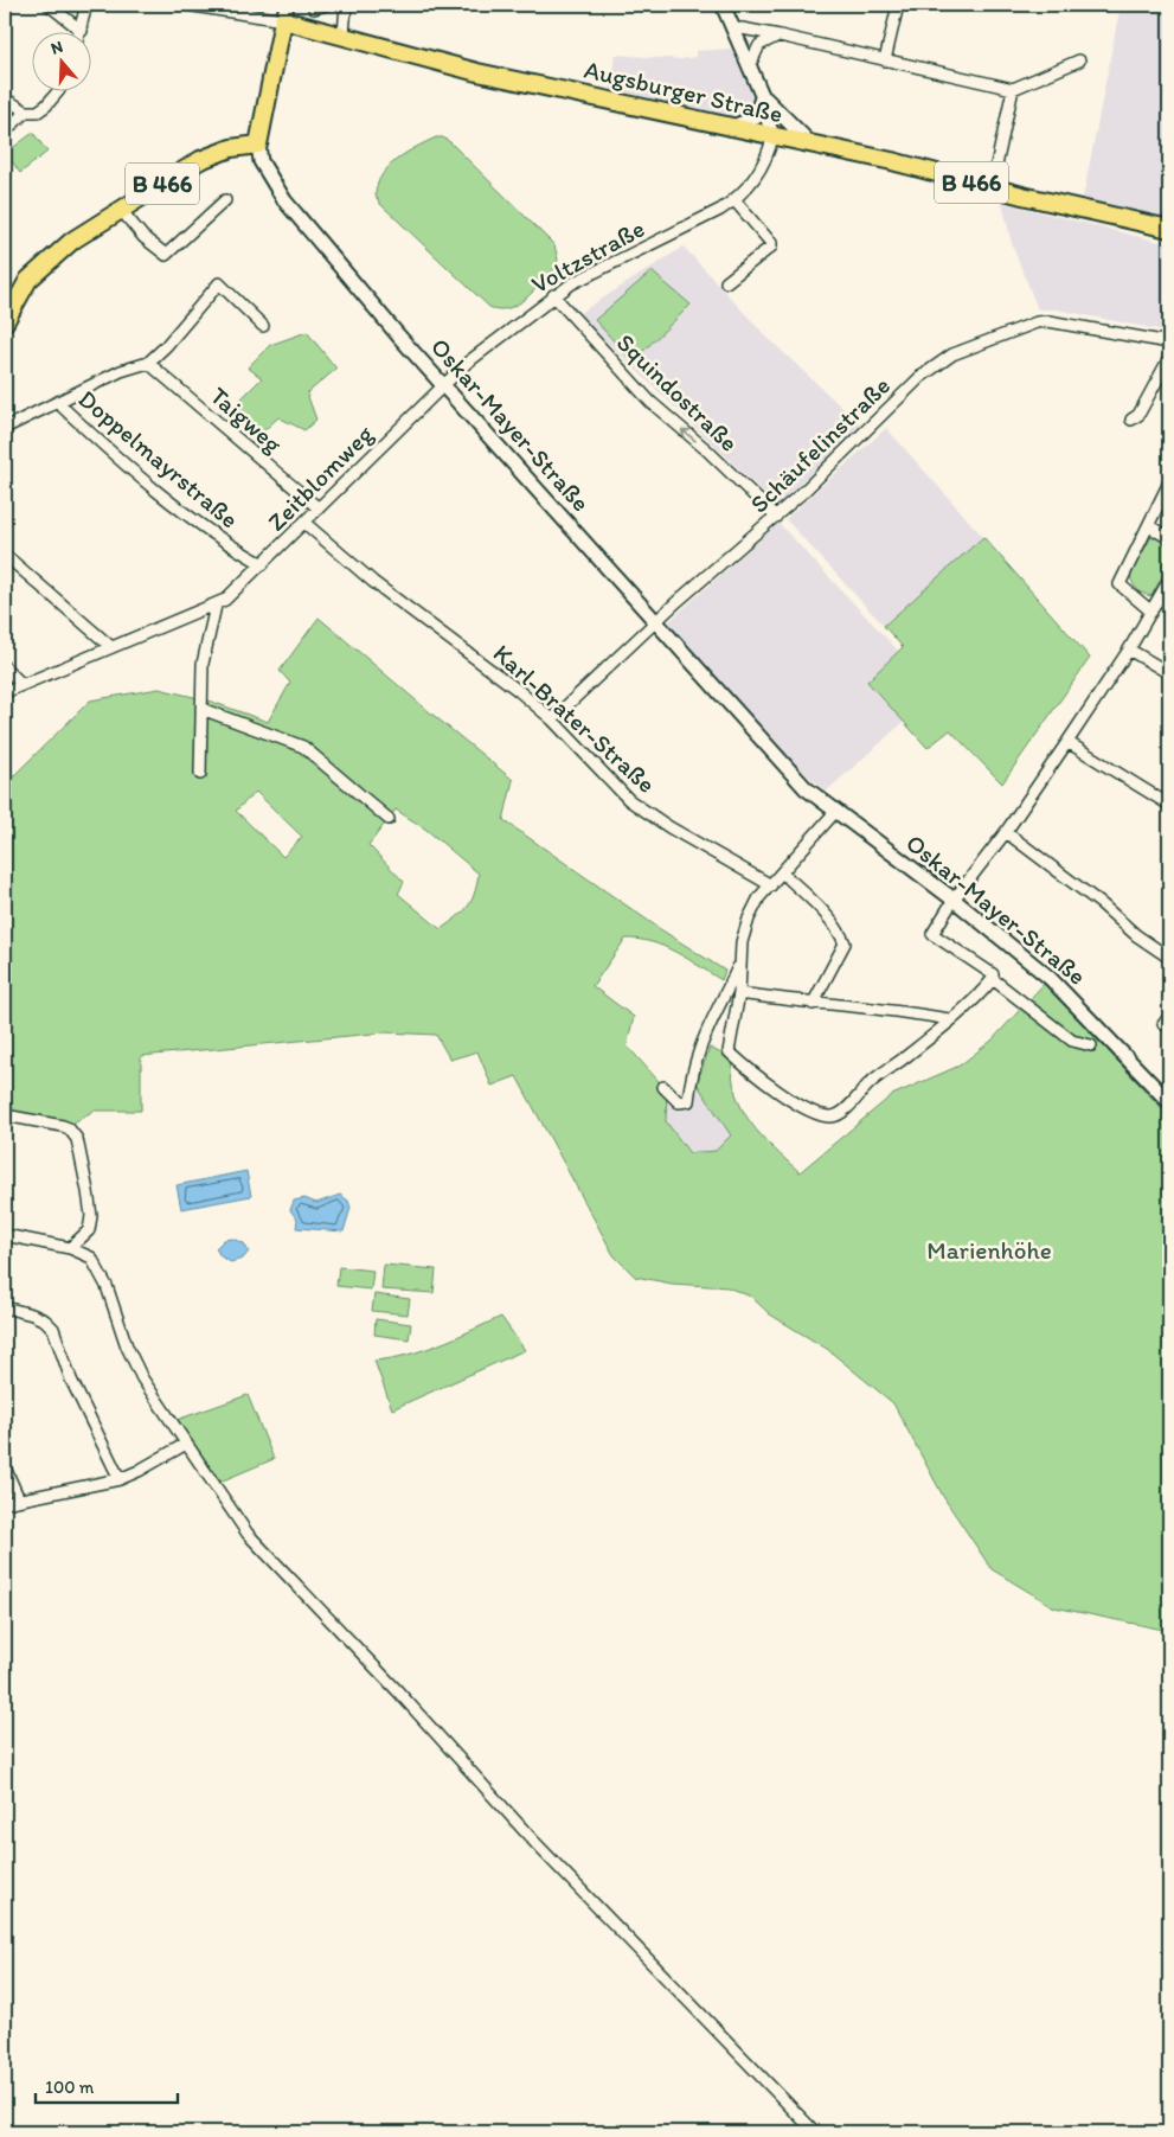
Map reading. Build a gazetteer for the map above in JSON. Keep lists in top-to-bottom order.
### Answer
{
  "streets": {
    "main road": ["Augsburger Straße", "B 466", "Oskar-Mayer-Straße"],
    "street": [
      "Voltzstraße",
      "Squindostraße",
      "Taigweg",
      "Schäufelinstraße",
      "Doppelmayrstraße",
      "Zeitblomweg",
      "Karl-Brater-Straße"
    ]
  },
  "crossings": [
    ["Augsburger Straße", "Voltzstraße"],
    ["Augsburger Straße", "Oskar-Mayer-Straße"],
    ["B 466", "Oskar-Mayer-Straße"],
    ["Voltzstraße", "Squindostraße"],
    ["Voltzstraße", "Oskar-Mayer-Straße"],
    ["Voltzstraße", "Zeitblomweg"],
    ["Squindostraße", "Schäufelinstraße"],
    ["Taigweg", "Zeitblomweg"],
    ["Oskar-Mayer-Straße", "Schäufelinstraße"],
    ["Oskar-Mayer-Straße", "Zeitblomweg"],
    ["Schäufelinstraße", "Karl-Brater-Straße"],
    ["Doppelmayrstraße", "Zeitblomweg"],
    ["Zeitblomweg", "Karl-Brater-Straße"]
  ],
  "one_way": ["Squindostraße"],
  "parks": ["Marienhöhe"],
  "scale_bar": "100 m",
  "north": "top"
}
